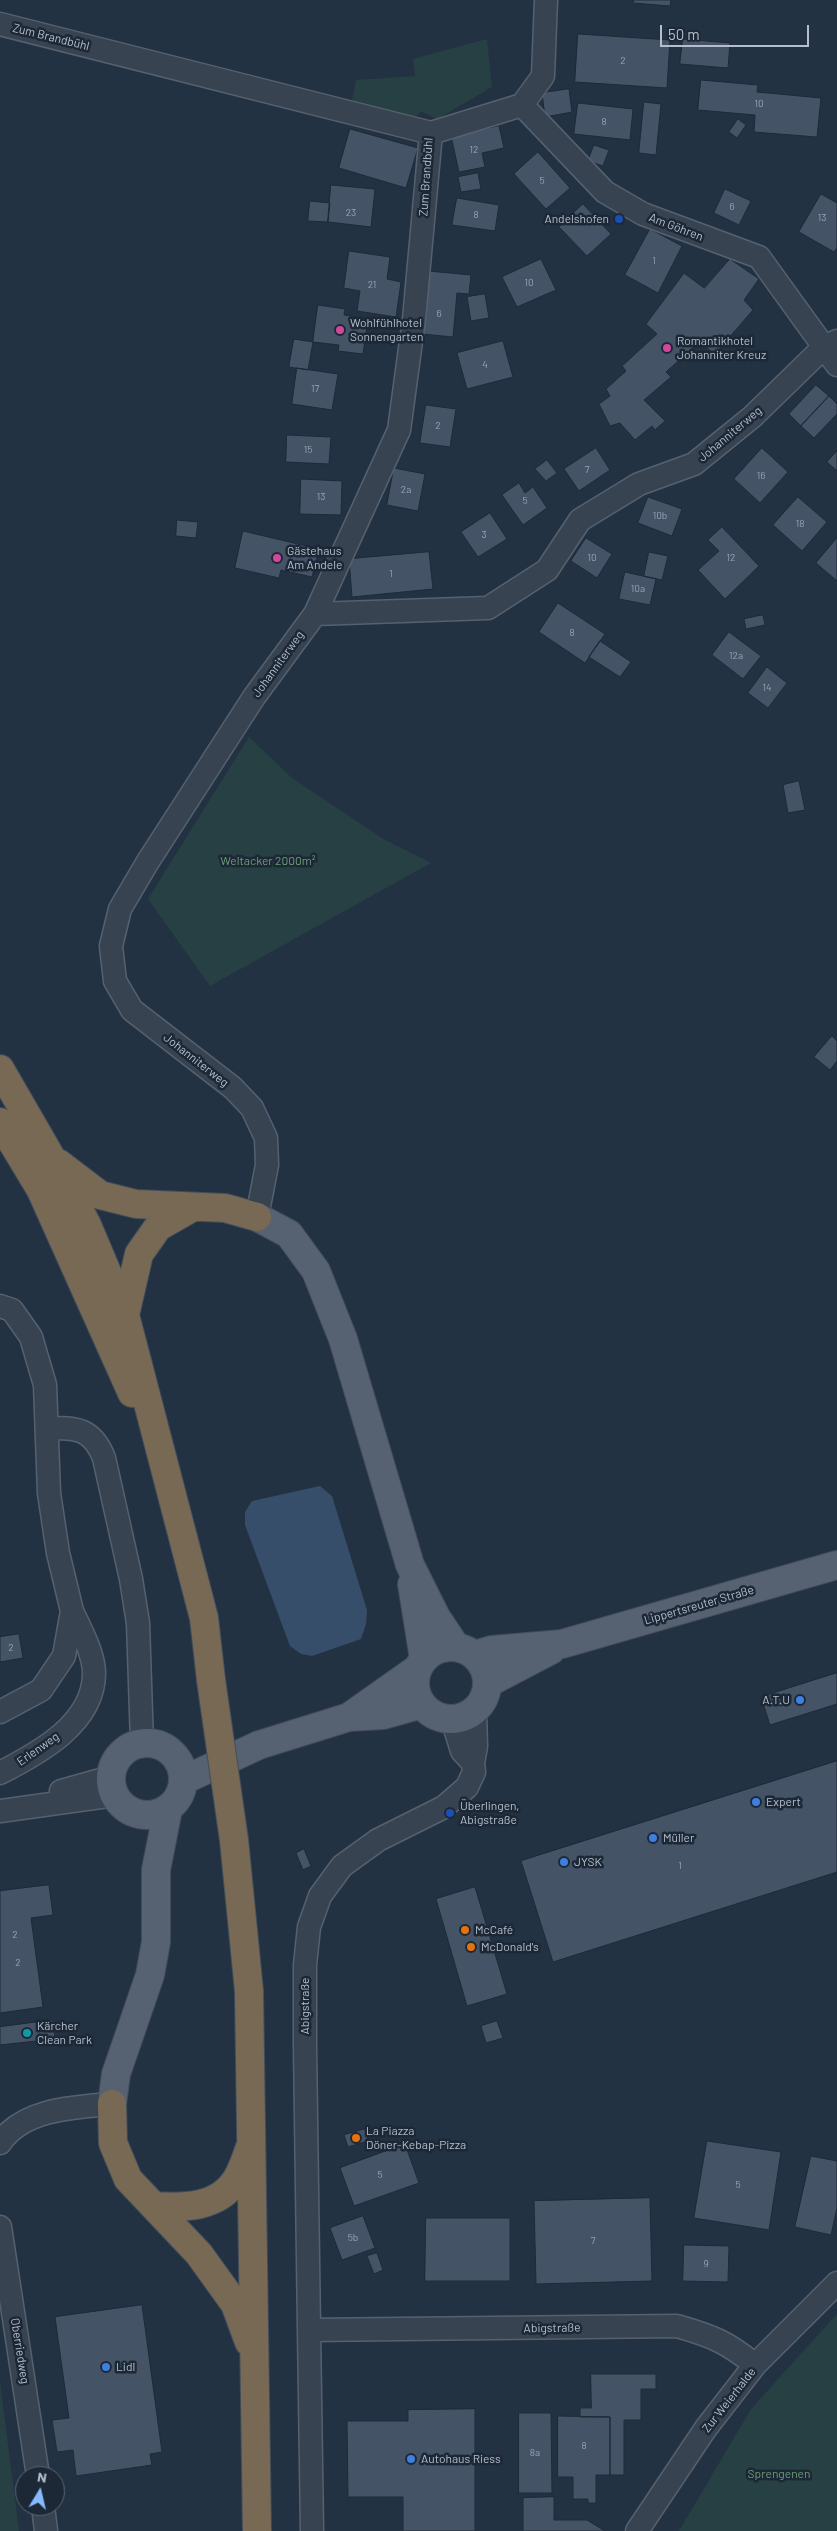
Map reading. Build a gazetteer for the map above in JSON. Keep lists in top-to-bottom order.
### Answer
{
  "streets": {
    "main road": ["Lippertsreuter Straße"],
    "street": [
      "Zum Brandbühl",
      "Am Göhren",
      "Johanniterweg",
      "Erlenweg",
      "Abigstraße",
      "Oberriedweg",
      "Zur Weierhalde"
    ]
  },
  "crossings": [
    ["Zum Brandbühl", "Johanniterweg"],
    ["Am Göhren", "Johanniterweg"],
    ["Lippertsreuter Straße", "Abigstraße"],
    ["Abigstraße", "Zur Weierhalde"]
  ],
  "parks": ["Weltacker 2000m²", "Sprengenen"],
  "places": [
    "Andelshofen",
    "Wohlfühlhotel Sonnengarten",
    "Romantikhotel Johanniter Kreuz",
    "Gästehaus Am Andele",
    "A.T.U",
    "Expert",
    "Überlingen, Abigstraße",
    "Müller",
    "JYSK",
    "McCafé",
    "McDonald's",
    "Kärcher Clean Park",
    "La Piazza Döner-Kebap-Pizza",
    "Lidl",
    "Autohaus Riess"
  ],
  "house_numbers": [
    "2",
    "10",
    "8",
    "12",
    "5",
    "6",
    "23",
    "8",
    "13",
    "1",
    "10",
    "21",
    "6",
    "4",
    "17",
    "2",
    "15",
    "7",
    "16",
    "2a",
    "13",
    "5",
    "10b",
    "18",
    "3",
    "10",
    "12",
    "1",
    "10a",
    "8",
    "12a",
    "14",
    "2",
    "1",
    "2",
    "2",
    "5",
    "5",
    "5b",
    "7",
    "9",
    "8",
    "8a"
  ],
  "scale_bar": "50 m",
  "north": "top"
}
